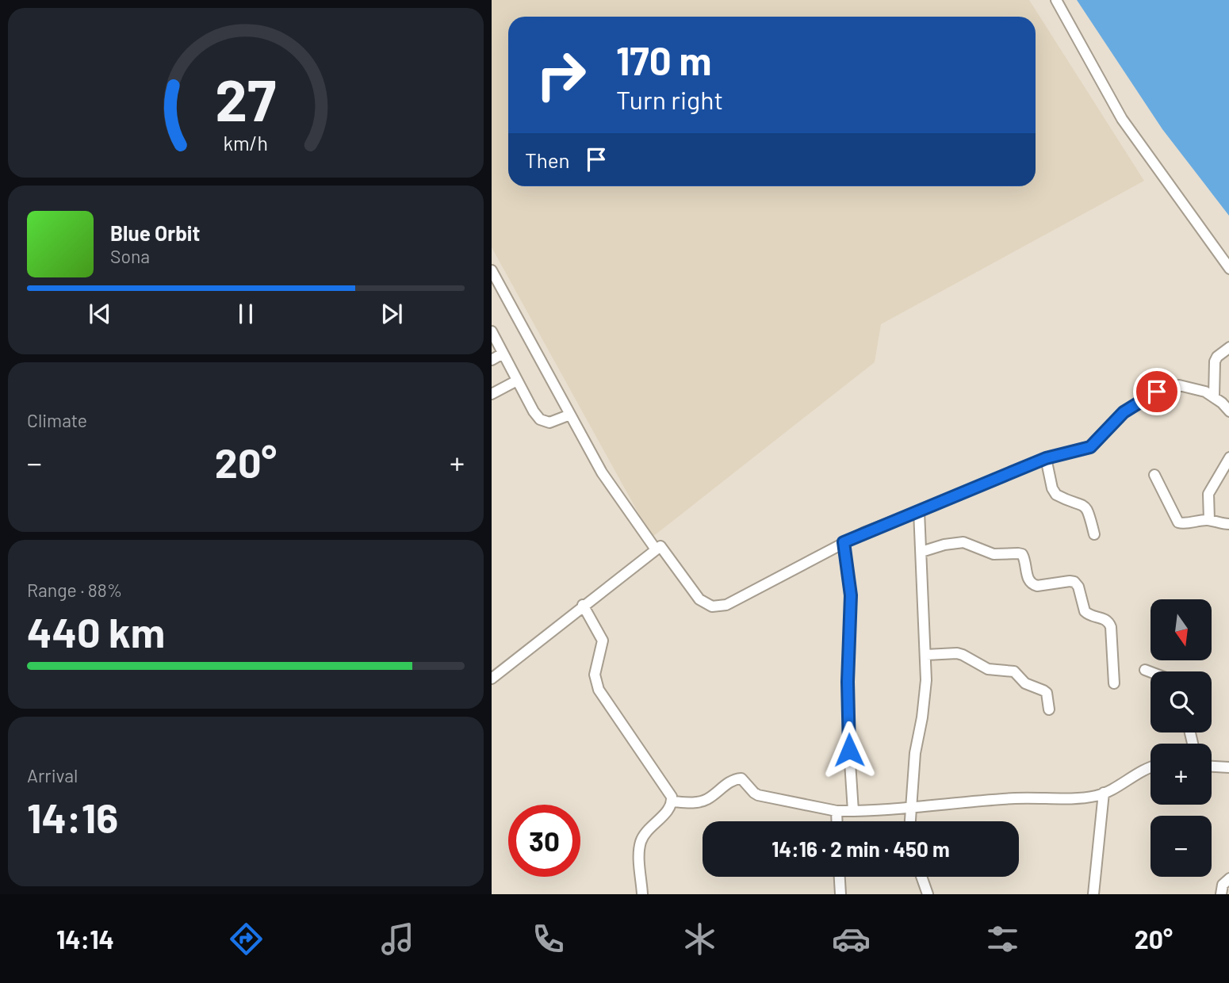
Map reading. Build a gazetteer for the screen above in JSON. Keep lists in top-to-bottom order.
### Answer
{
  "north": "bottom",
  "page": {
    "turn": ["170 m", "Turn right"],
    "then": "Then",
    "song": ["Blue Orbit", "Sona"],
    "tile": [
      "Climate",
      ["Range · 88%", "440 km"],
      ["Arrival", "14:16"]
    ],
    "heat": ["−", "20°", "+"],
    "map_buttons": ["+", "−"],
    "limit": "30",
    "trip": "14:16 · 2 min · 450 m",
    "tabs": ["14:14", "20°"],
    "gauge": ["27", "km/h"]
  }
}
